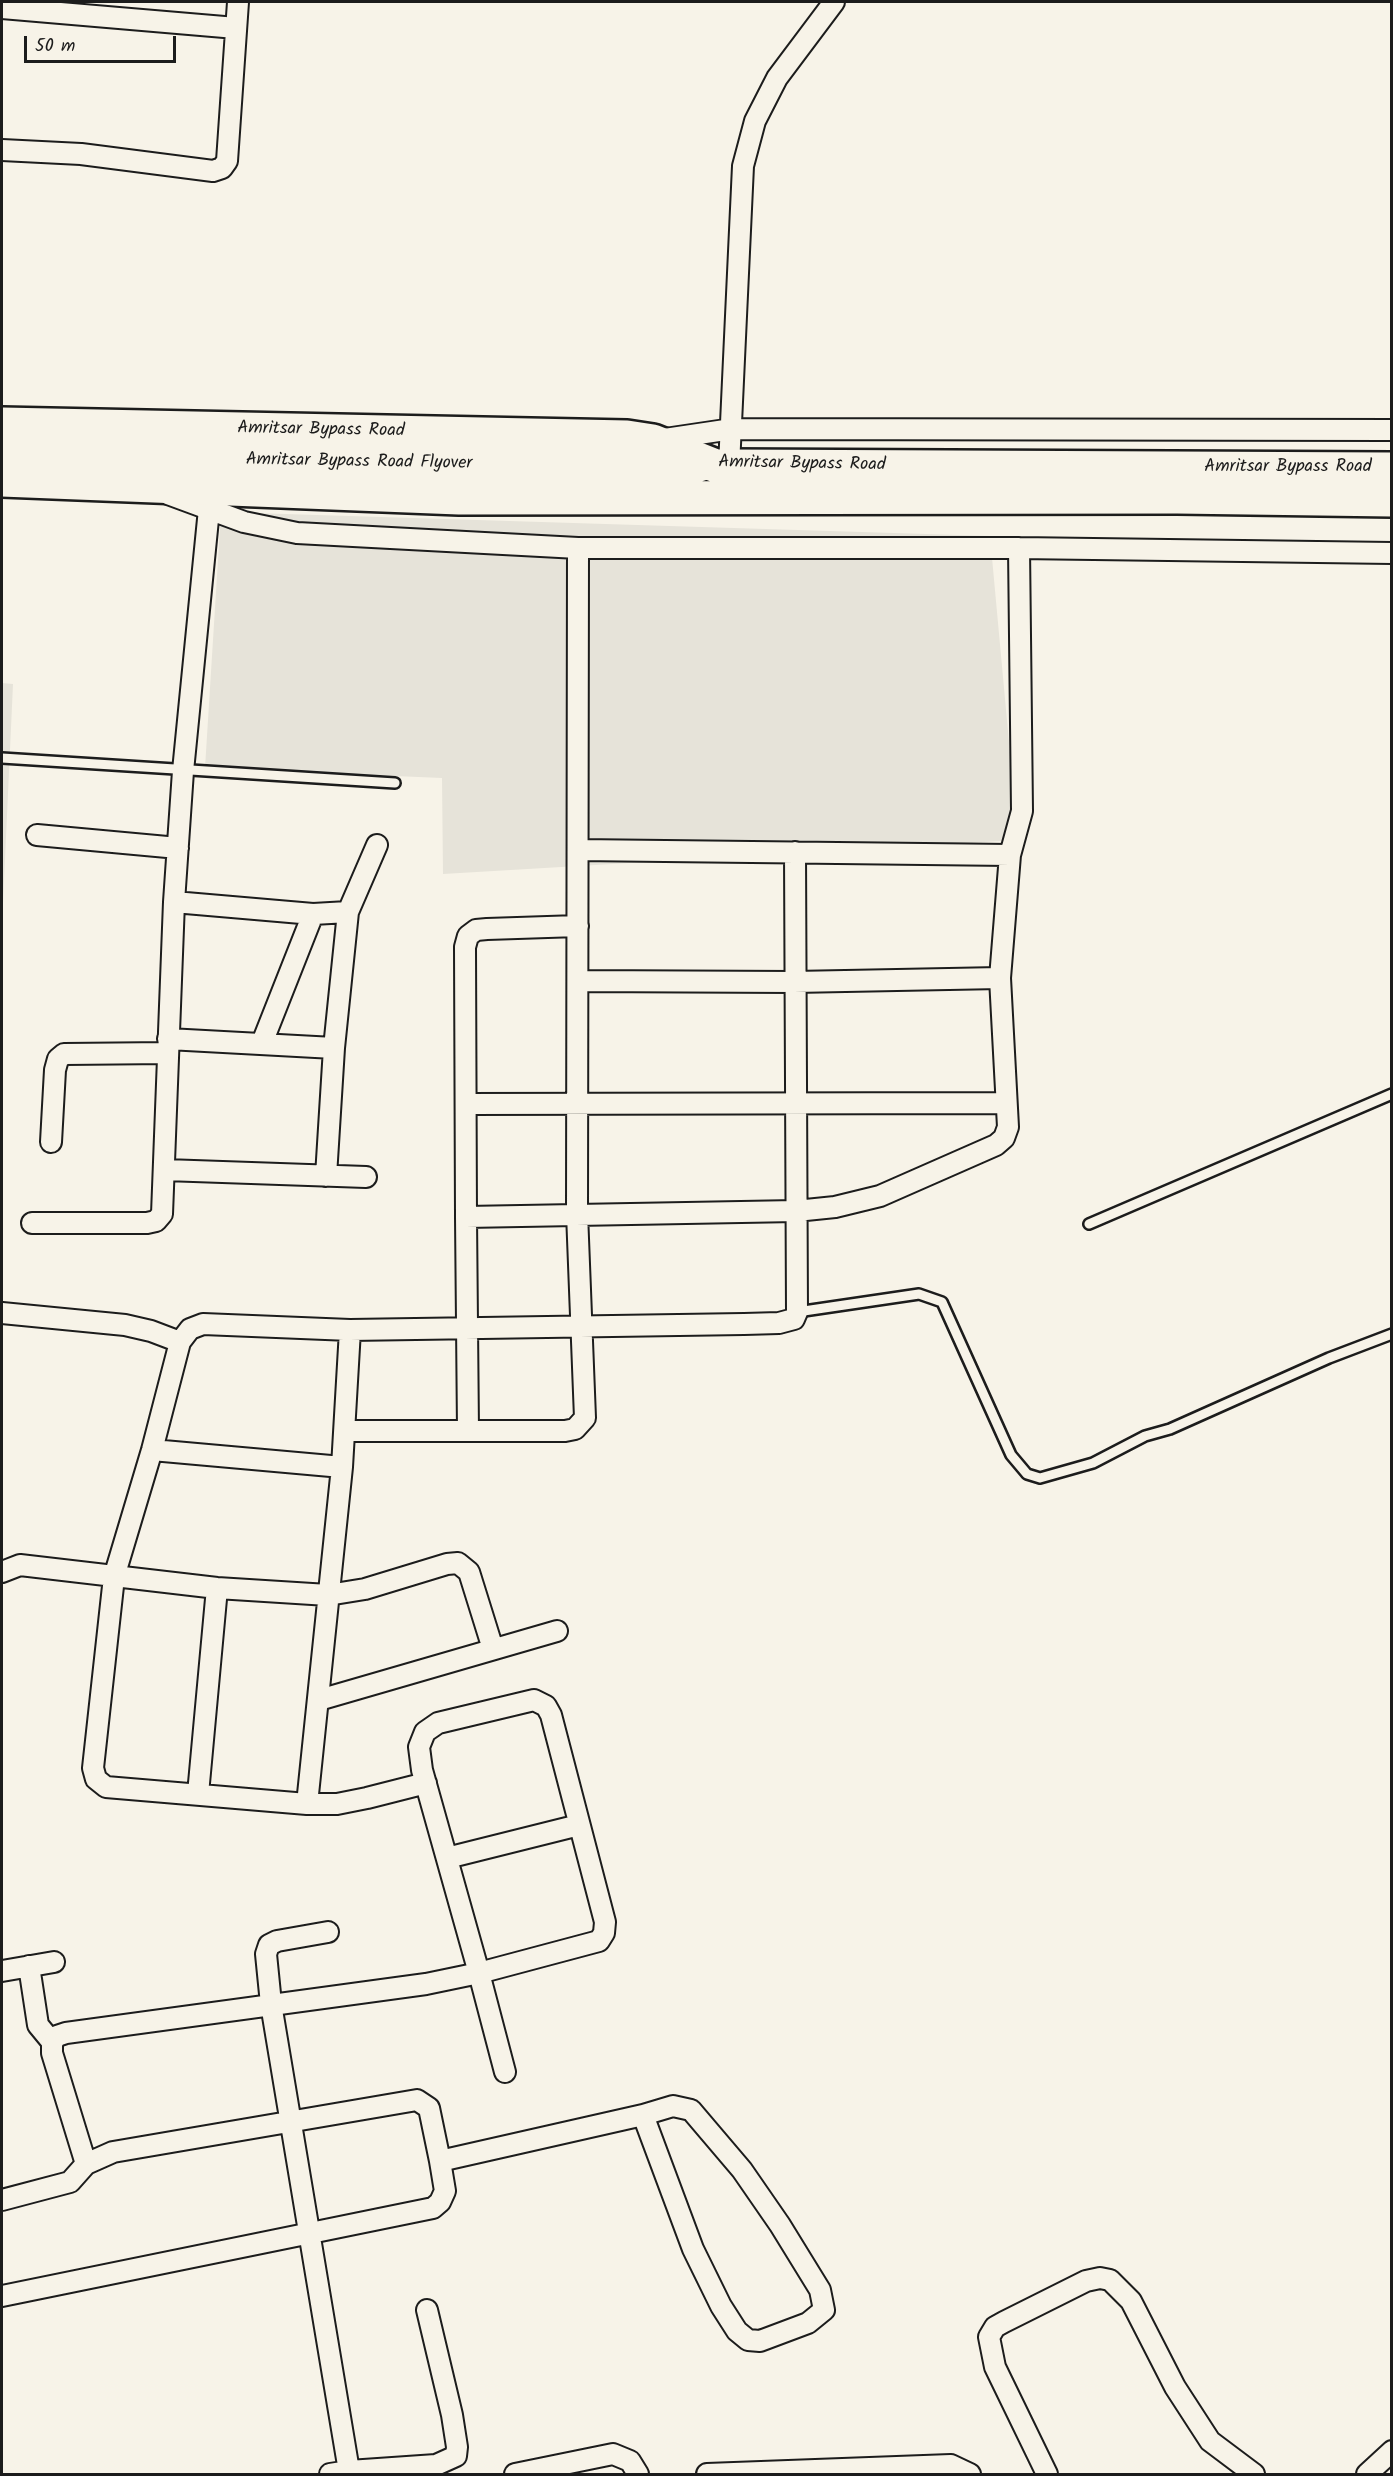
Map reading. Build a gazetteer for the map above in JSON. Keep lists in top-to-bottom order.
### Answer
{
  "streets": {
    "highway": ["Amritsar Bypass Road", "Amritsar Bypass Road Flyover"]
  },
  "crossings": [
    ["Amritsar Bypass Road", "Amritsar Bypass Road Flyover"]
  ],
  "scale_bar": "50 m"
}
